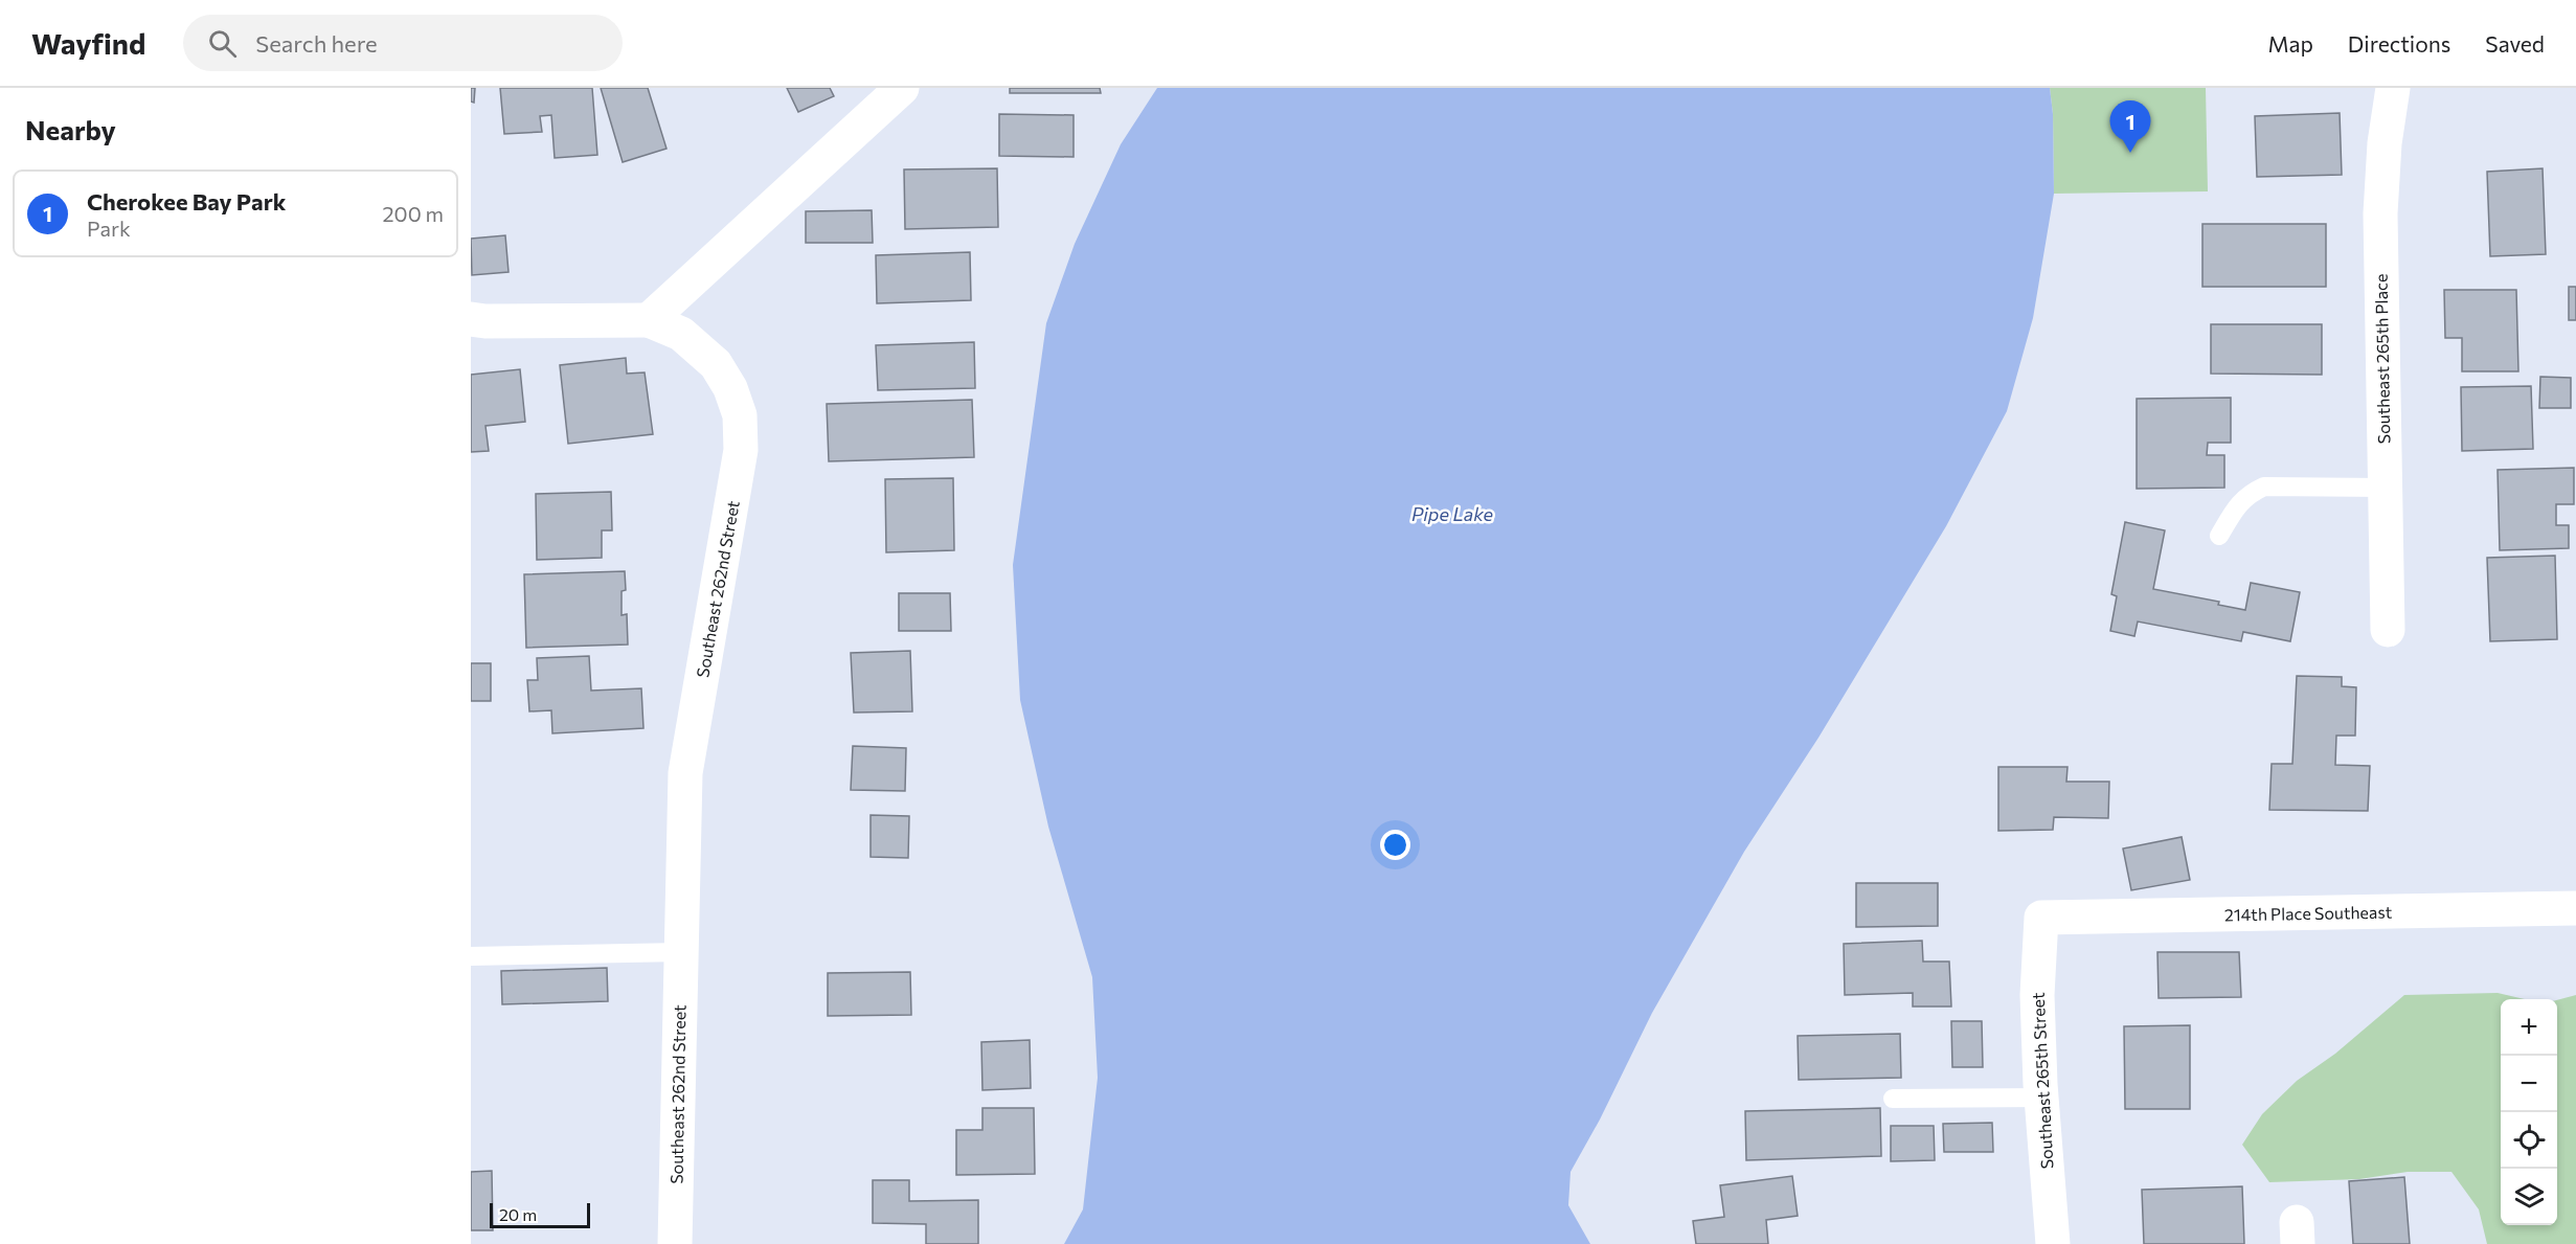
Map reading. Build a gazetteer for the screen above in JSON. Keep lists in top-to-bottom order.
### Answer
{
  "streets": {
    "street": [
      "Southeast 265th Place",
      "Southeast 262nd Street",
      "214th Place Southeast",
      "Southeast 265th Street"
    ]
  },
  "crossings": [
    ["214th Place Southeast", "Southeast 265th Street"]
  ],
  "water": ["Pipe Lake"],
  "scale_bar": "20 m",
  "page": {
    "header": "Wayfind",
    "search": "Search here",
    "nav": ["Map", "Directions", "Saved"],
    "heading": "Nearby",
    "pins": "1",
    "list": [
      {
        "mark": "1",
        "name": "Cherokee Bay Park",
        "note": "Park",
        "value": "200 m"
      }
    ],
    "map_buttons": ["+", "−"],
    "scale": "20 m"
  }
}
